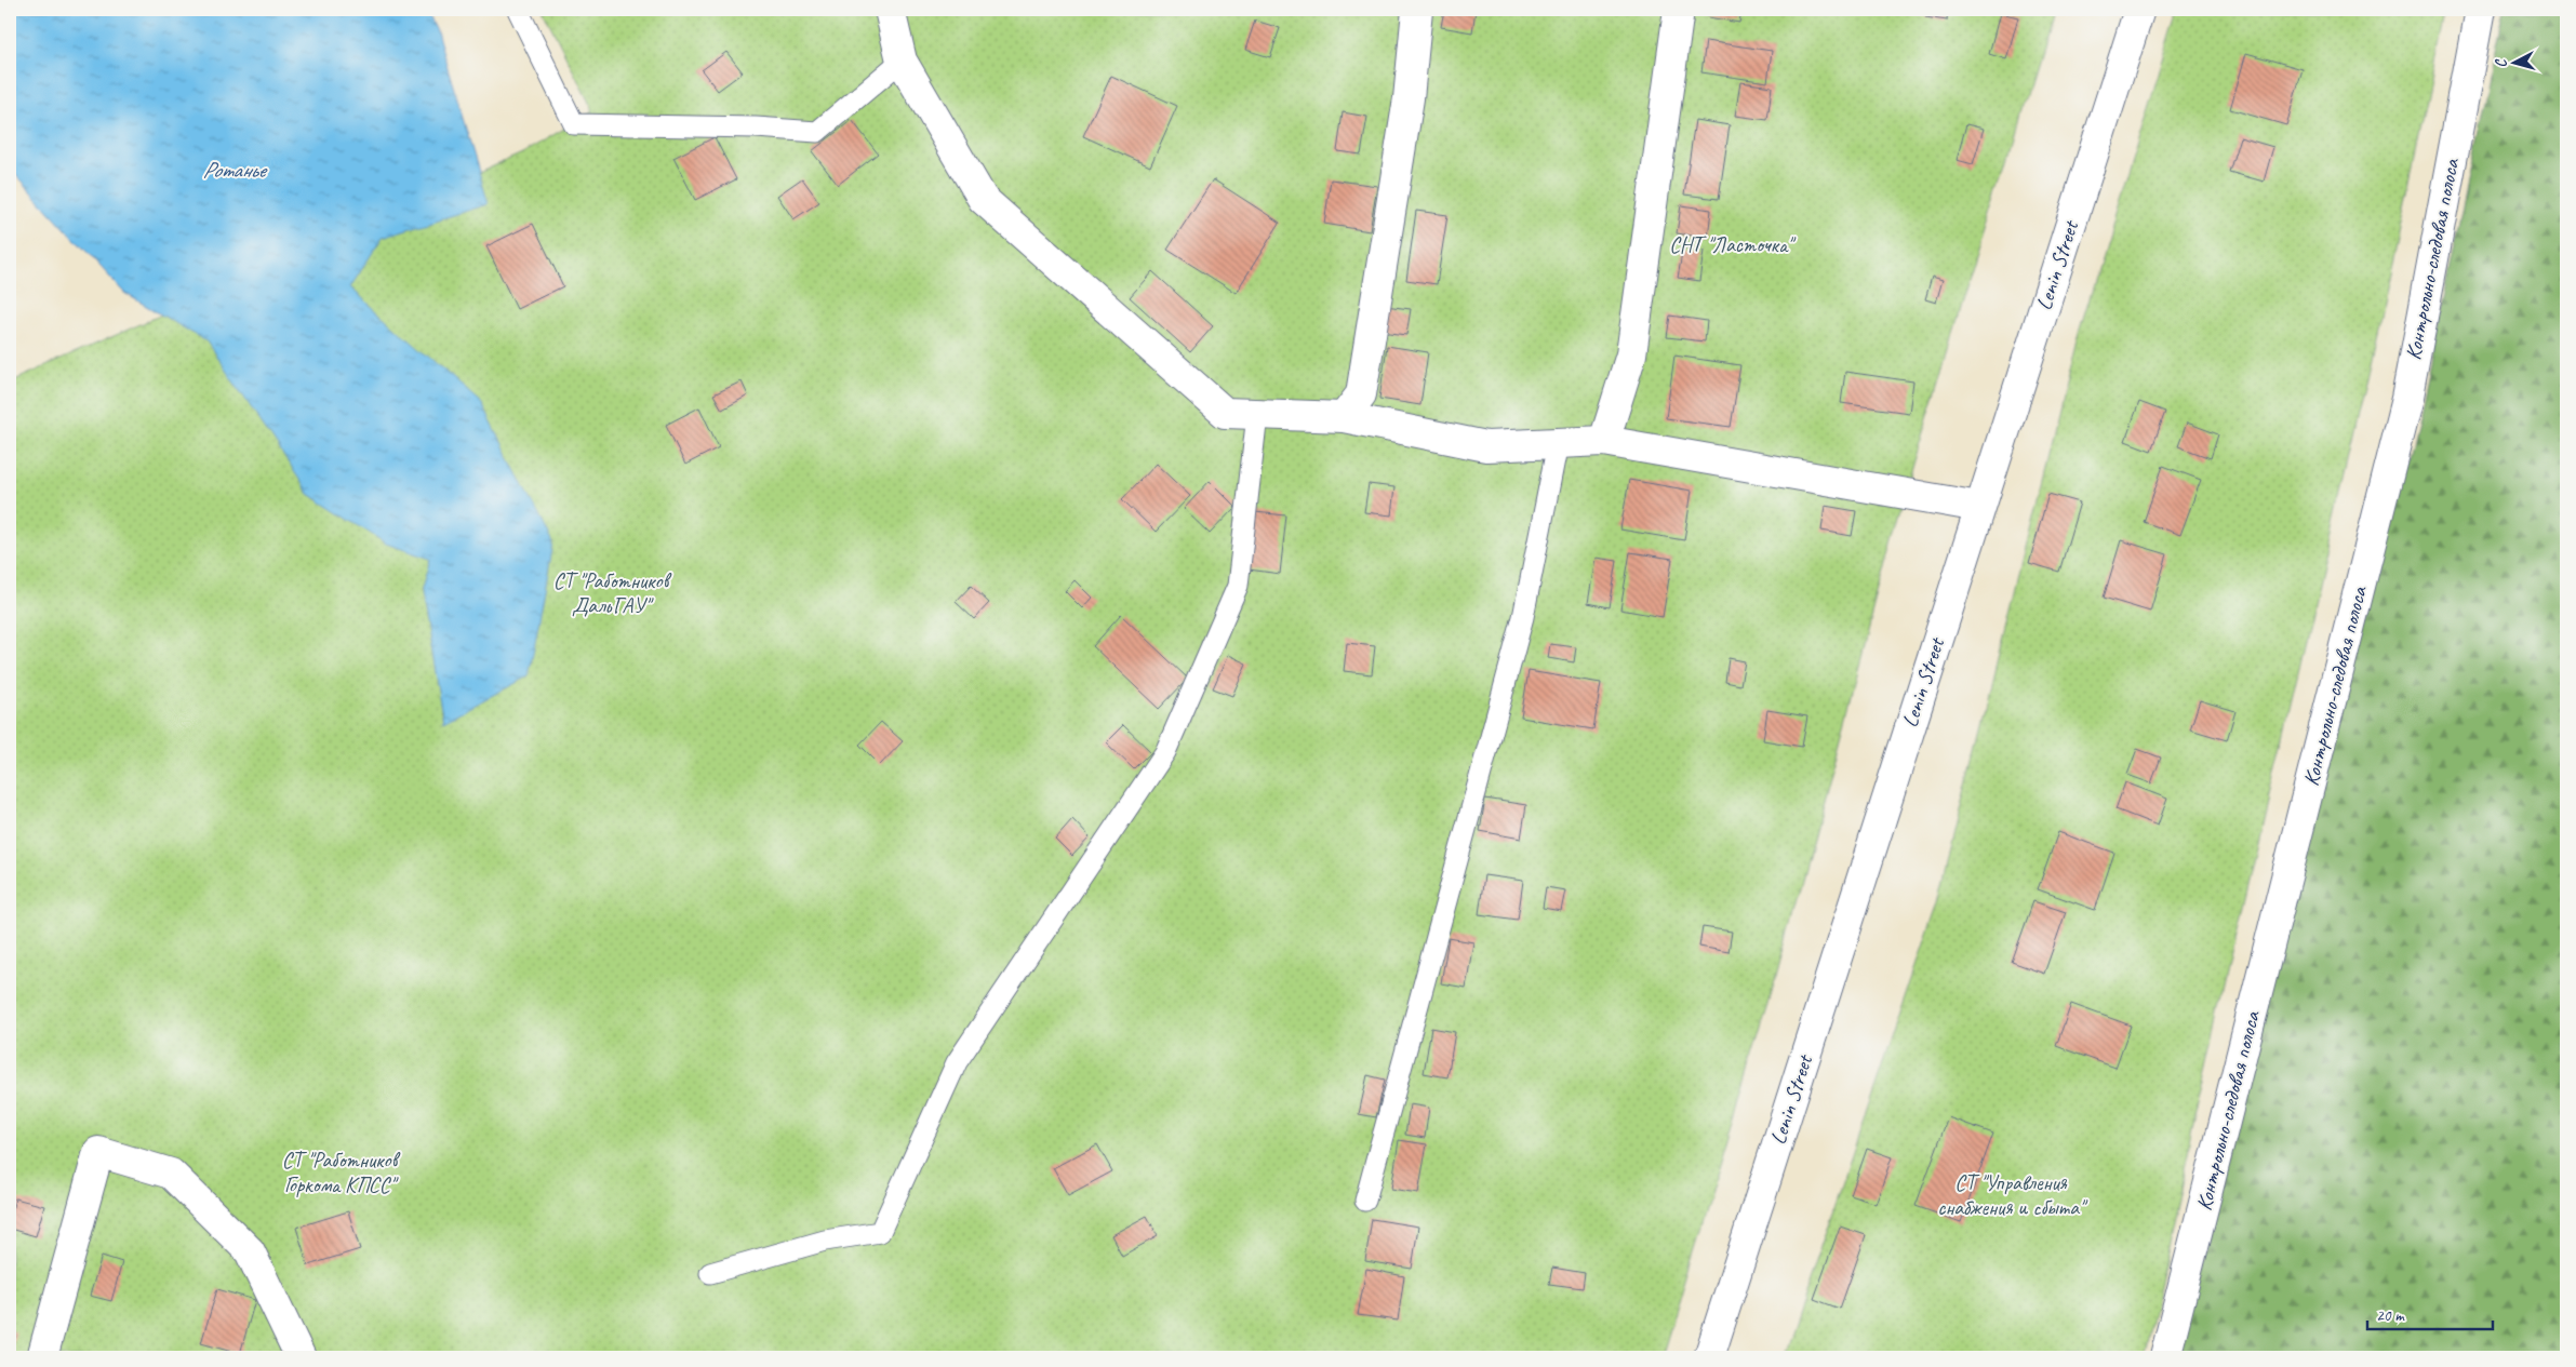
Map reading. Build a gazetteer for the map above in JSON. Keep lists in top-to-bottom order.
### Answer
{
  "streets": {
    "street": ["Контрольно-следовая полоса", "Lenin Street"]
  },
  "water": ["Ротанье"],
  "parks": [
    "СНТ \"Ласточка\"",
    "СТ \"Работников ДальГАУ\"",
    "СТ \"Работников Горкома КПСС\"",
    "СТ \"Управления снабжения и сбыта\""
  ],
  "scale_bar": "20 m",
  "north": "left"
}
